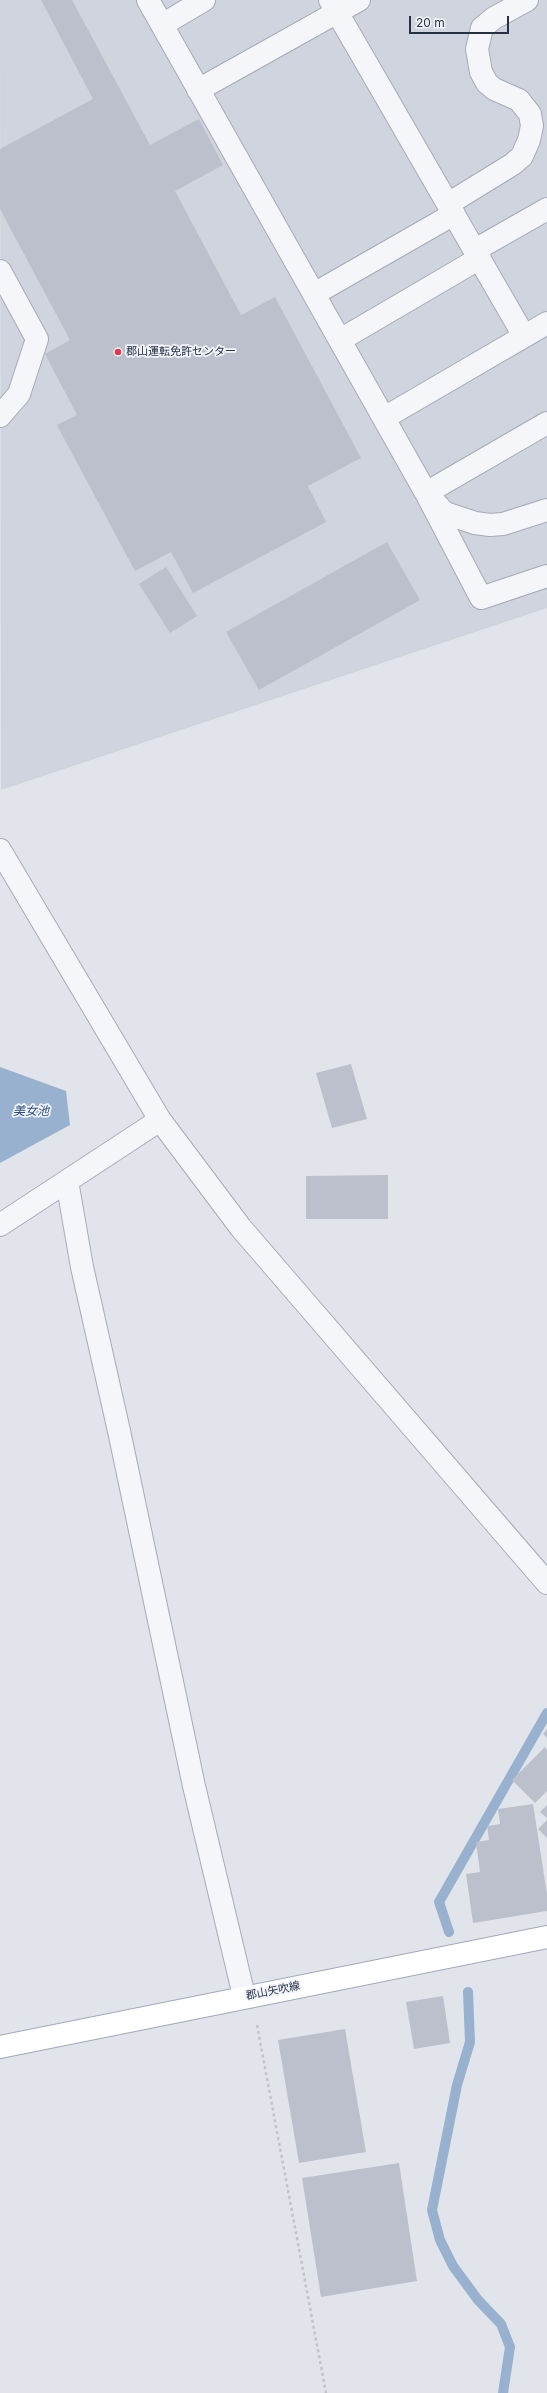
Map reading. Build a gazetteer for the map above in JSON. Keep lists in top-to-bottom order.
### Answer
{
  "streets": {
    "main road": ["郡山矢吹線"]
  },
  "water": ["美女池"],
  "places": ["郡山運転免許センター"],
  "scale_bar": "20 m"
}
